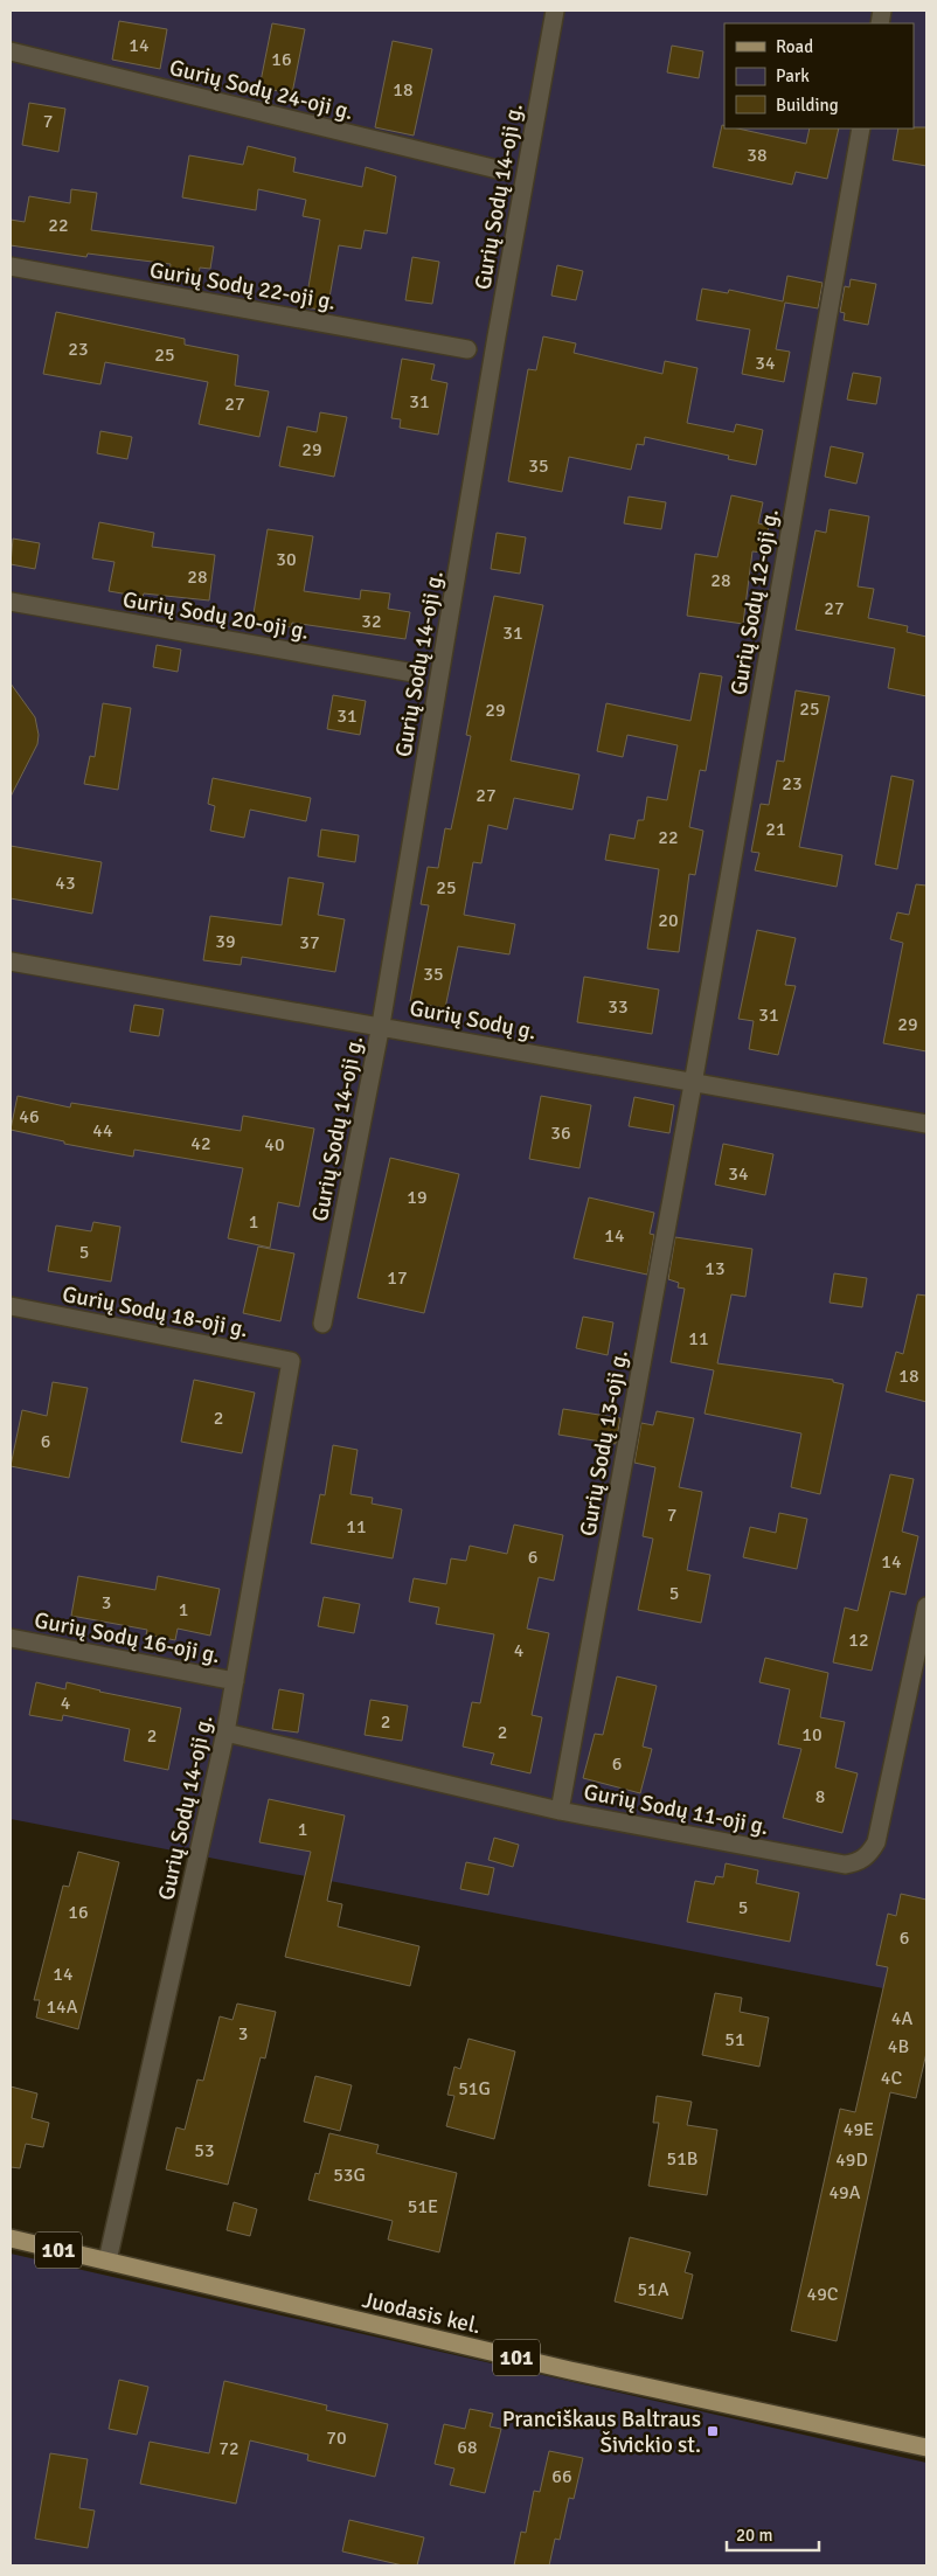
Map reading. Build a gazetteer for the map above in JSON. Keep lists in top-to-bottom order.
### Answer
{
  "streets": {
    "main road": ["101", "Juodasis kel."],
    "street": [
      "Gurių Sodų 24-oji g.",
      "Gurių Sodų 14-oji g.",
      "Gurių Sodų 22-oji g.",
      "Gurių Sodų 12-oji g.",
      "Gurių Sodų 20-oji g.",
      "Gurių Sodų g.",
      "Gurių Sodų 18-oji g.",
      "Gurių Sodų 13-oji g.",
      "Gurių Sodų 16-oji g.",
      "Gurių Sodų 11-oji g."
    ]
  },
  "crossings": [
    ["Gurių Sodų 14-oji g.", "Gurių Sodų g."],
    ["Gurių Sodų 14-oji g.", "Gurių Sodų 18-oji g."],
    ["Gurių Sodų 14-oji g.", "Gurių Sodų 16-oji g."],
    ["Gurių Sodų 14-oji g.", "Gurių Sodų 11-oji g."],
    ["Gurių Sodų 14-oji g.", "Juodasis kel."],
    ["Gurių Sodų 12-oji g.", "Gurių Sodų g."],
    ["Gurių Sodų 12-oji g.", "Gurių Sodų 13-oji g."],
    ["Gurių Sodų g.", "Gurių Sodų 13-oji g."],
    ["Gurių Sodų 13-oji g.", "Gurių Sodų 11-oji g."]
  ],
  "places": {
    "transit": ["Pranciškaus Baltraus Šivickio st."]
  },
  "house_numbers": [
    "14",
    "16",
    "18",
    "7",
    "38",
    "22",
    "23",
    "25",
    "34",
    "31",
    "27",
    "29",
    "35",
    "30",
    "28",
    "28",
    "27",
    "32",
    "31",
    "25",
    "29",
    "31",
    "23",
    "27",
    "21",
    "22",
    "43",
    "25",
    "20",
    "39",
    "37",
    "35",
    "33",
    "31",
    "29",
    "46",
    "44",
    "36",
    "42",
    "40",
    "34",
    "19",
    "1",
    "14",
    "5",
    "13",
    "17",
    "11",
    "18",
    "2",
    "6",
    "7",
    "11",
    "6",
    "14",
    "5",
    "3",
    "1",
    "12",
    "4",
    "4",
    "2",
    "2",
    "10",
    "2",
    "6",
    "8",
    "1",
    "5",
    "16",
    "6",
    "14",
    "14A",
    "4A",
    "3",
    "51",
    "4B",
    "4C",
    "51G",
    "49E",
    "53",
    "51B",
    "49D",
    "53G",
    "49A",
    "51E",
    "51A",
    "49C",
    "70",
    "68",
    "72",
    "66"
  ],
  "legend": ["Road", "Park", "Building"],
  "scale_bar": "20 m"
}
